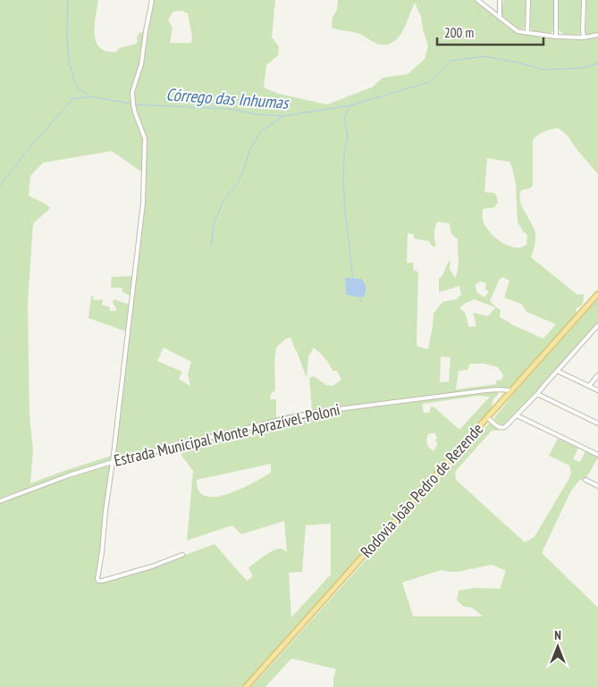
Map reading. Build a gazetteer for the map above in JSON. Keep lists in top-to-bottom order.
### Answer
{
  "streets": {
    "main road": ["Rodovia João Pedro de Rezende"],
    "street": ["Estrada Municipal Monte Aprazível-Poloni"]
  },
  "crossings": [
    ["Estrada Municipal Monte Aprazível-Poloni", "Rodovia João Pedro de Rezende"]
  ],
  "water": ["Córrego das Inhumas"],
  "scale_bar": "200 m",
  "north": "top"
}
